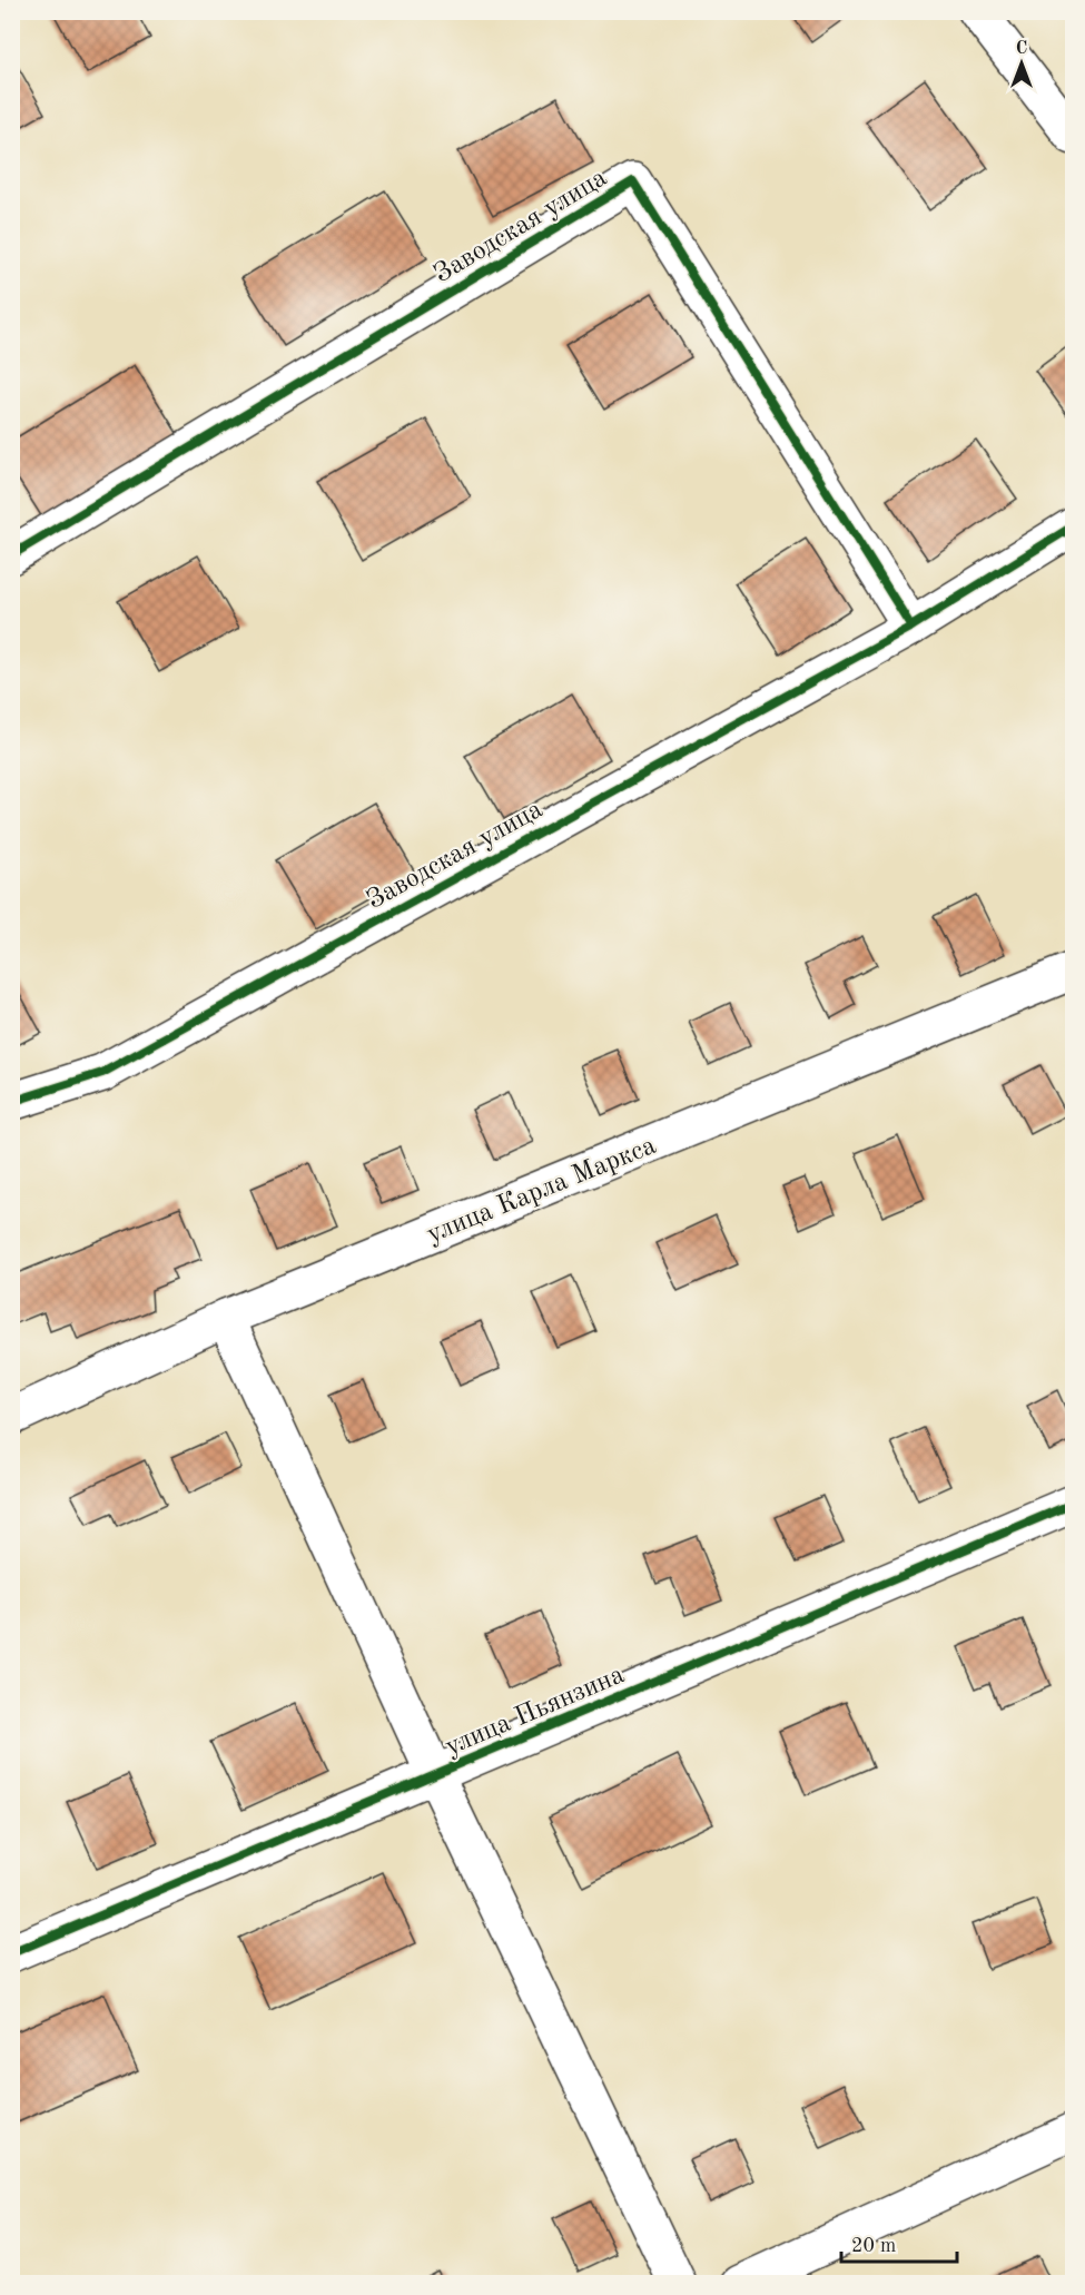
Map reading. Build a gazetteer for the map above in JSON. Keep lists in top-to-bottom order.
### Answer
{
  "streets": {
    "street": ["Заводская улица", "улица Карла Маркса", "улица Пьянзина"]
  },
  "scale_bar": "20 m",
  "north": "top"
}
